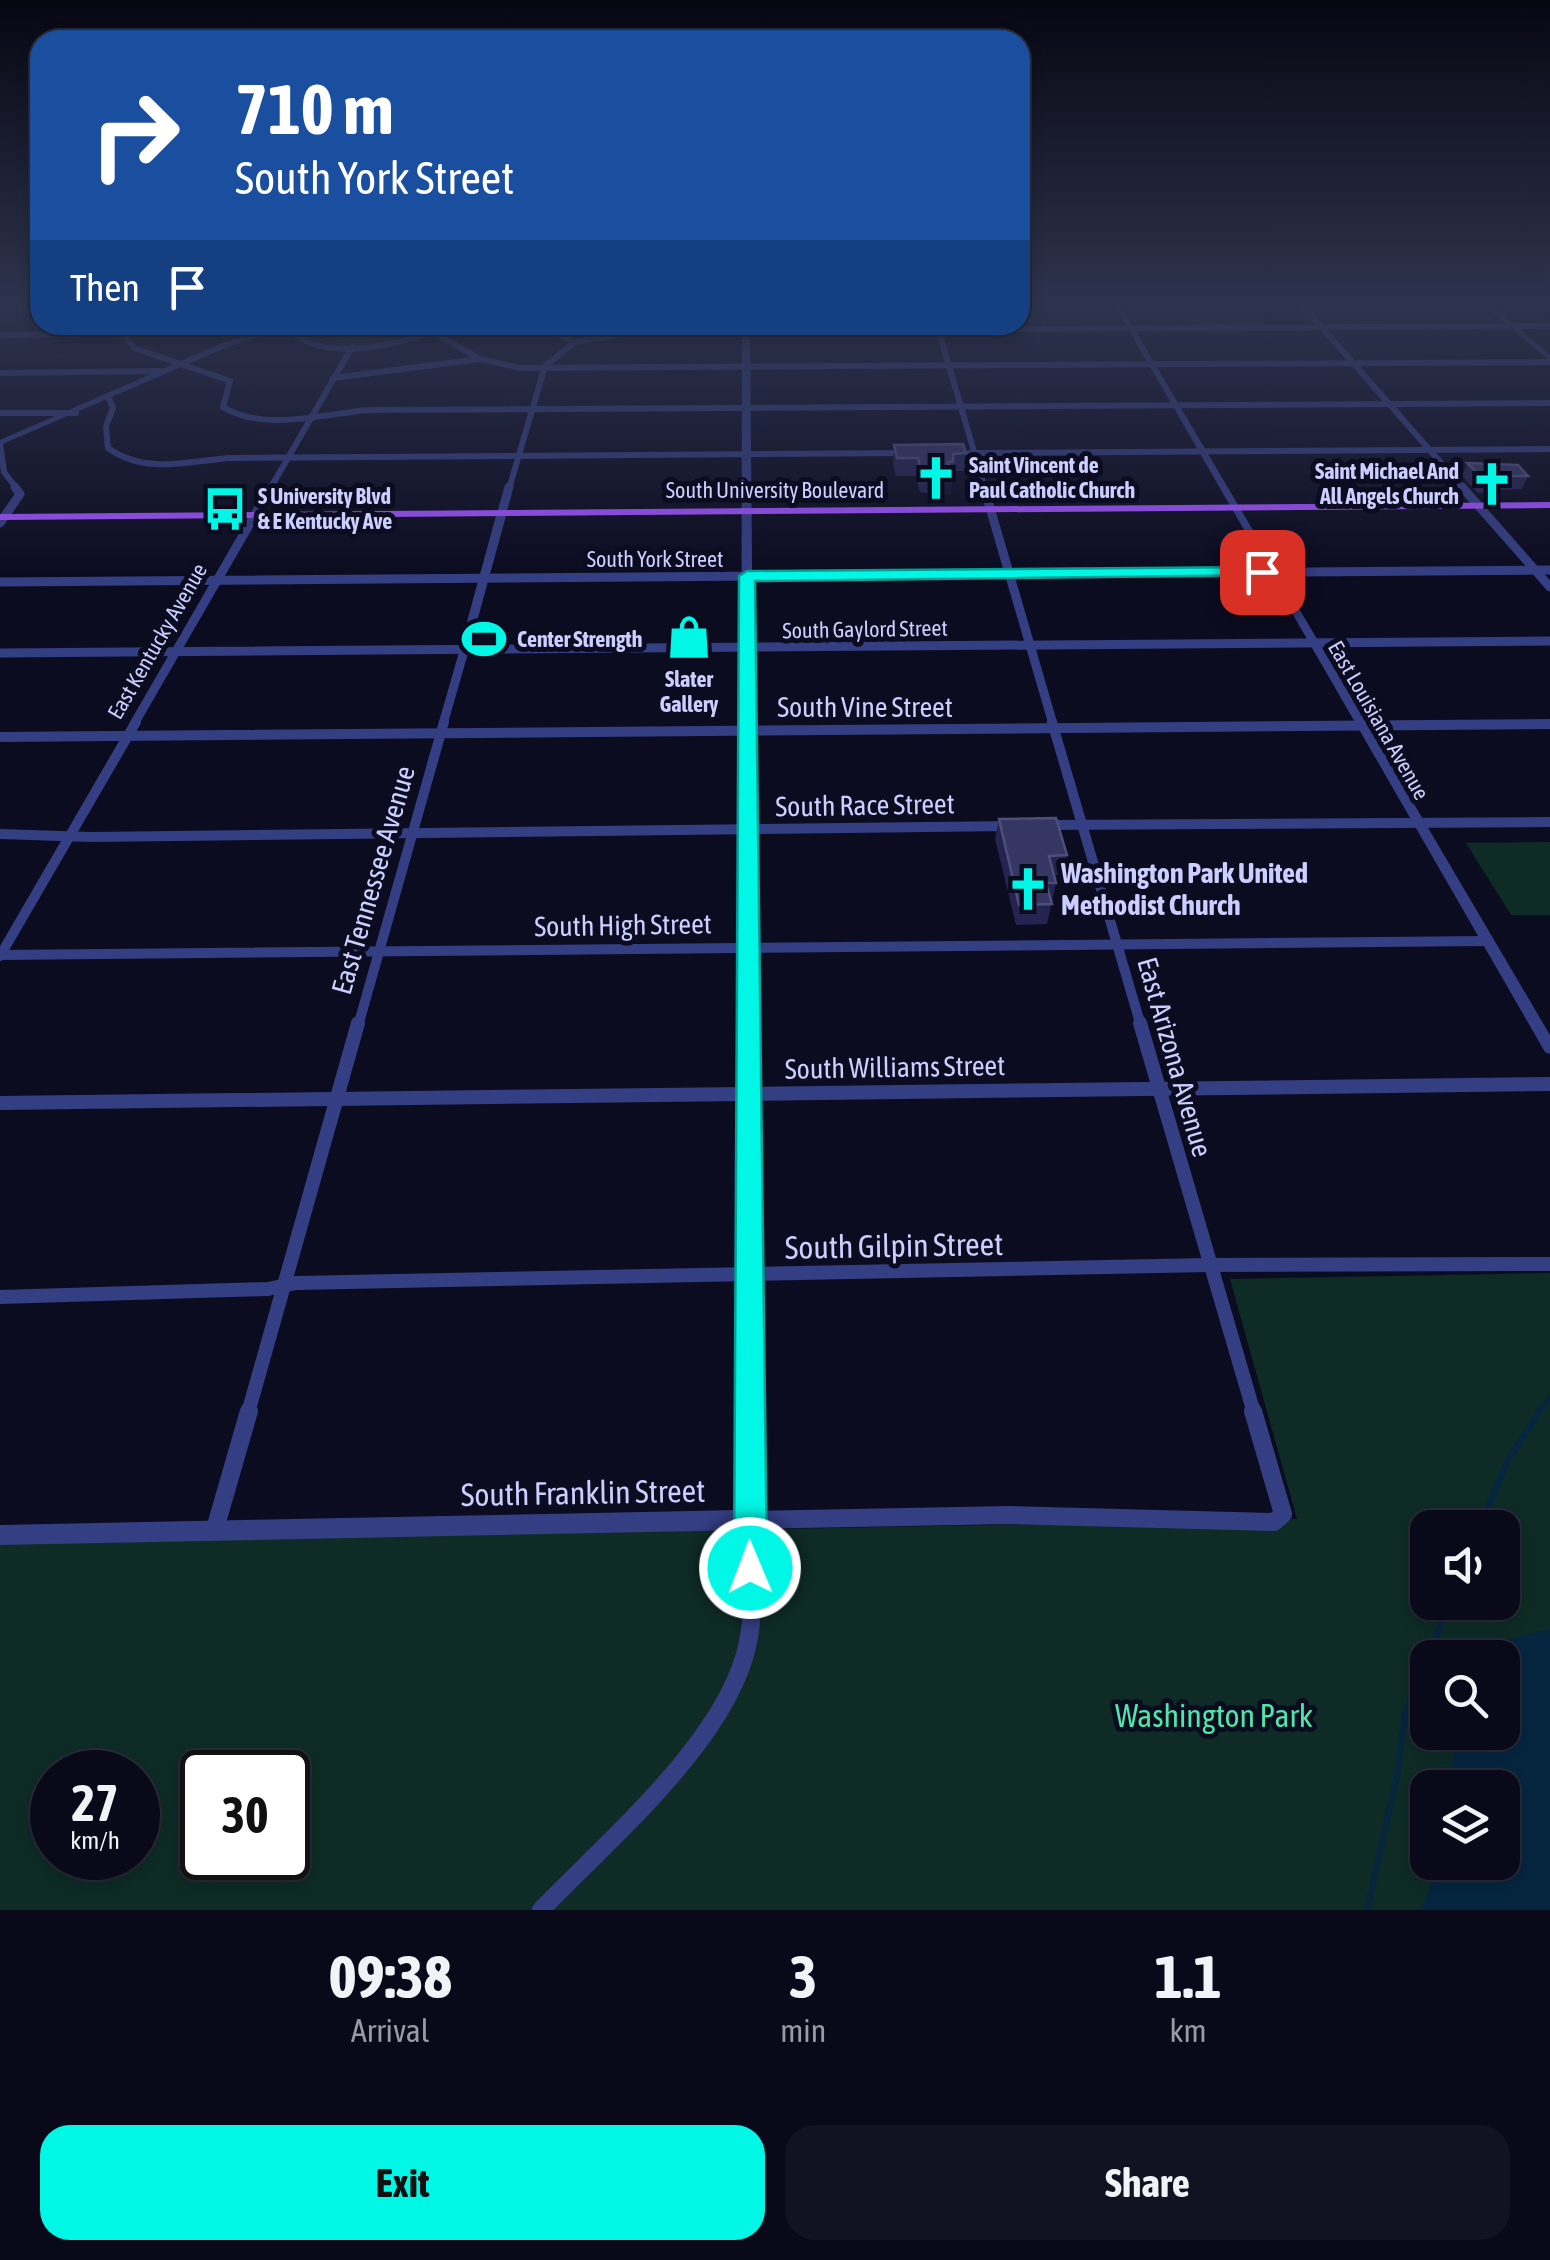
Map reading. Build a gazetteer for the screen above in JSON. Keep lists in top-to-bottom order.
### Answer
{
  "streets": {
    "main road": ["South University Boulevard"],
    "street": [
      "South York Street",
      "South Gaylord Street",
      "East Kentucky Avenue",
      "South Vine Street",
      "East Louisiana Avenue",
      "South Race Street",
      "East Tennessee Avenue",
      "South High Street",
      "East Arizona Avenue",
      "South Williams Street",
      "South Gilpin Street",
      "South Franklin Street"
    ]
  },
  "crossings": [
    ["South University Boulevard", "East Kentucky Avenue"],
    ["South University Boulevard", "East Louisiana Avenue"],
    ["South University Boulevard", "East Tennessee Avenue"],
    ["South University Boulevard", "East Arizona Avenue"],
    ["South York Street", "East Kentucky Avenue"],
    ["South York Street", "East Louisiana Avenue"],
    ["South York Street", "East Tennessee Avenue"],
    ["South York Street", "East Arizona Avenue"],
    ["South Gaylord Street", "East Kentucky Avenue"],
    ["South Gaylord Street", "East Louisiana Avenue"],
    ["South Gaylord Street", "East Tennessee Avenue"],
    ["South Gaylord Street", "East Arizona Avenue"],
    ["East Kentucky Avenue", "South Vine Street"],
    ["East Kentucky Avenue", "South Race Street"],
    ["East Kentucky Avenue", "South High Street"],
    ["South Vine Street", "East Louisiana Avenue"],
    ["South Vine Street", "East Tennessee Avenue"],
    ["South Vine Street", "East Arizona Avenue"],
    ["East Louisiana Avenue", "South Race Street"],
    ["East Louisiana Avenue", "South High Street"],
    ["South Race Street", "East Tennessee Avenue"],
    ["South Race Street", "East Arizona Avenue"],
    ["East Tennessee Avenue", "South High Street"],
    ["East Tennessee Avenue", "South Williams Street"],
    ["East Tennessee Avenue", "South Gilpin Street"],
    ["East Tennessee Avenue", "South Franklin Street"],
    ["South High Street", "East Arizona Avenue"],
    ["East Arizona Avenue", "South Williams Street"],
    ["East Arizona Avenue", "South Gilpin Street"],
    ["East Arizona Avenue", "South Franklin Street"]
  ],
  "parks": ["Washington Park"],
  "places": {
    "church": ["Saint Vincent de Paul Catholic Church", "Saint Michael And All Angels Church", "Washington Park United Methodist Church"],
    "bus stop": ["S University Blvd & E Kentucky Ave"],
    "shop": ["Slater Gallery"],
    "sports": ["Center Strength"]
  },
  "page": {
    "turn": ["710 m", "South York Street"],
    "then": "Then",
    "speed": "27 km/h",
    "limit": "30",
    "eta": [
      "09:38",
      "Arrival",
      "3",
      "min",
      "1.1",
      "km"
    ],
    "buttons": ["Exit", "Share"]
  }
}
